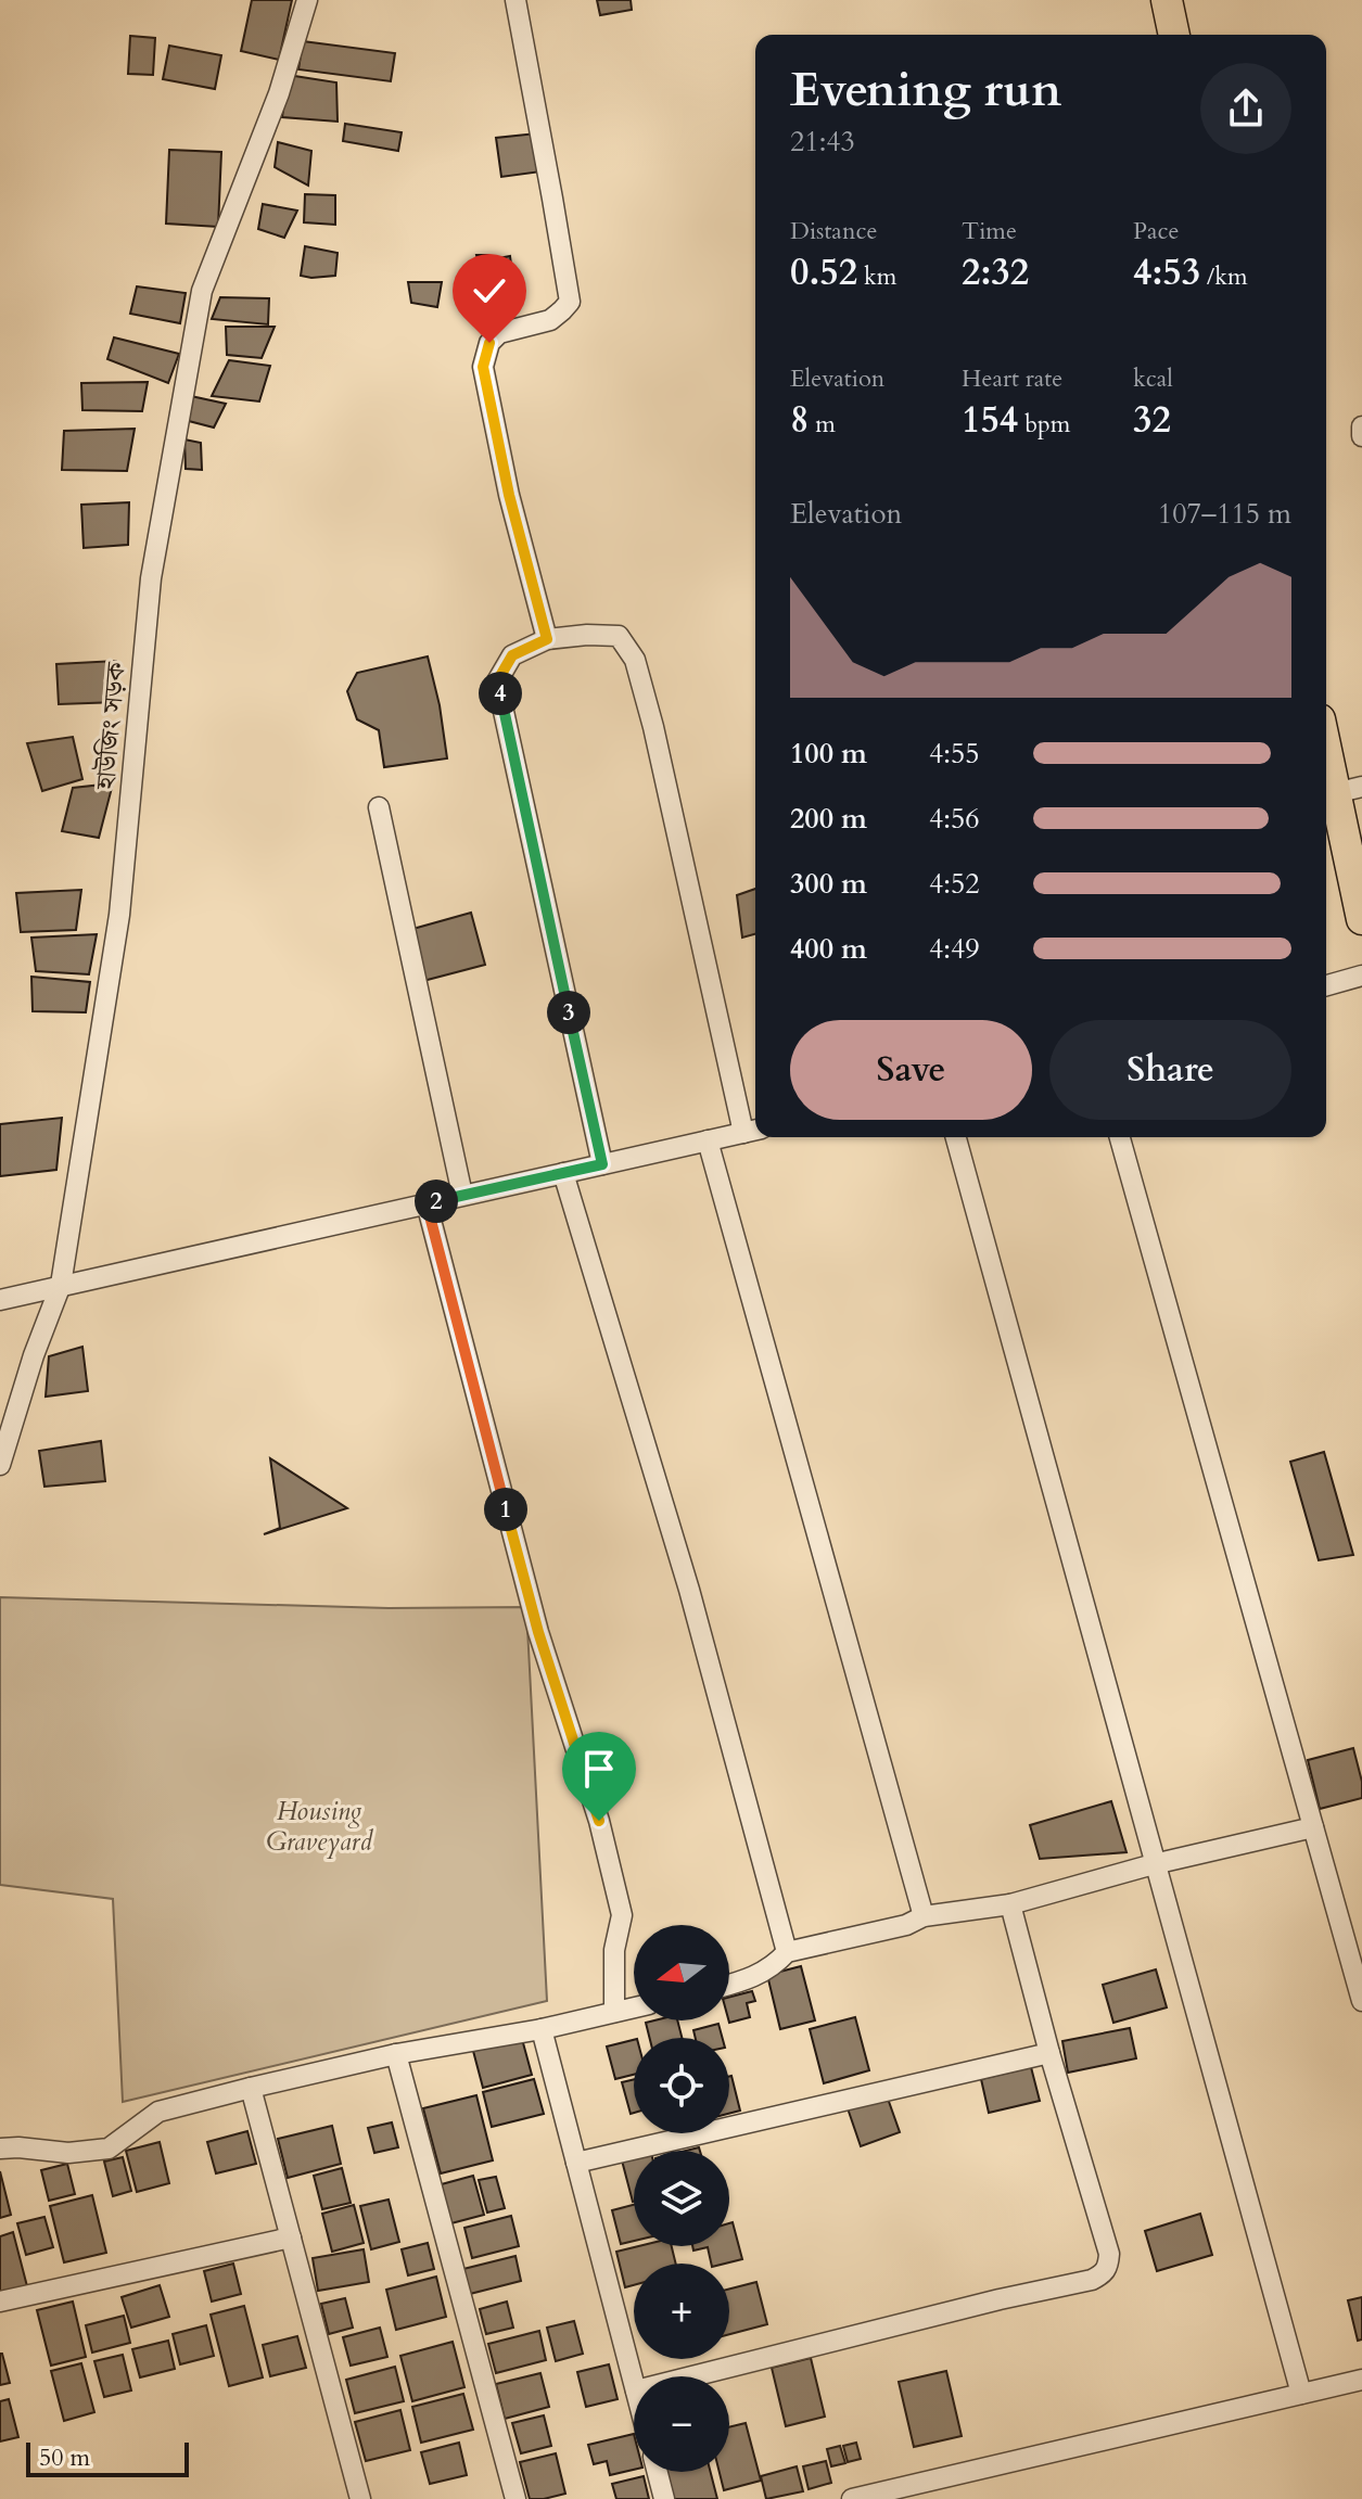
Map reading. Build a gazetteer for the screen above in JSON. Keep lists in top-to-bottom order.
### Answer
{
  "streets": {
    "street": ["হাউজিং সড়ক"]
  },
  "parks": ["Housing Graveyard"],
  "scale_bar": "50 m",
  "north": "left",
  "page": {
    "heading": ["Evening run", "21:43"],
    "stats": [
      ["Distance", "0.52 km"],
      ["Time", "2:32"],
      ["Pace", "4:53 /km"],
      ["Elevation", "8 m"],
      ["Heart rate", "154 bpm"],
      ["kcal", "32"]
    ],
    "chart": ["Elevation", "107–115 m"],
    "pins": [
      "4",
      "3",
      "2",
      "1"
    ],
    "list": [
      {
        "name": "100 m",
        "note": "4:55"
      },
      {
        "name": "200 m",
        "note": "4:56"
      },
      {
        "name": "300 m",
        "note": "4:52"
      },
      {
        "name": "400 m",
        "note": "4:49"
      }
    ],
    "buttons": ["Save", "Share"],
    "map_buttons": ["+", "−"],
    "scale": "50 m"
  }
}
